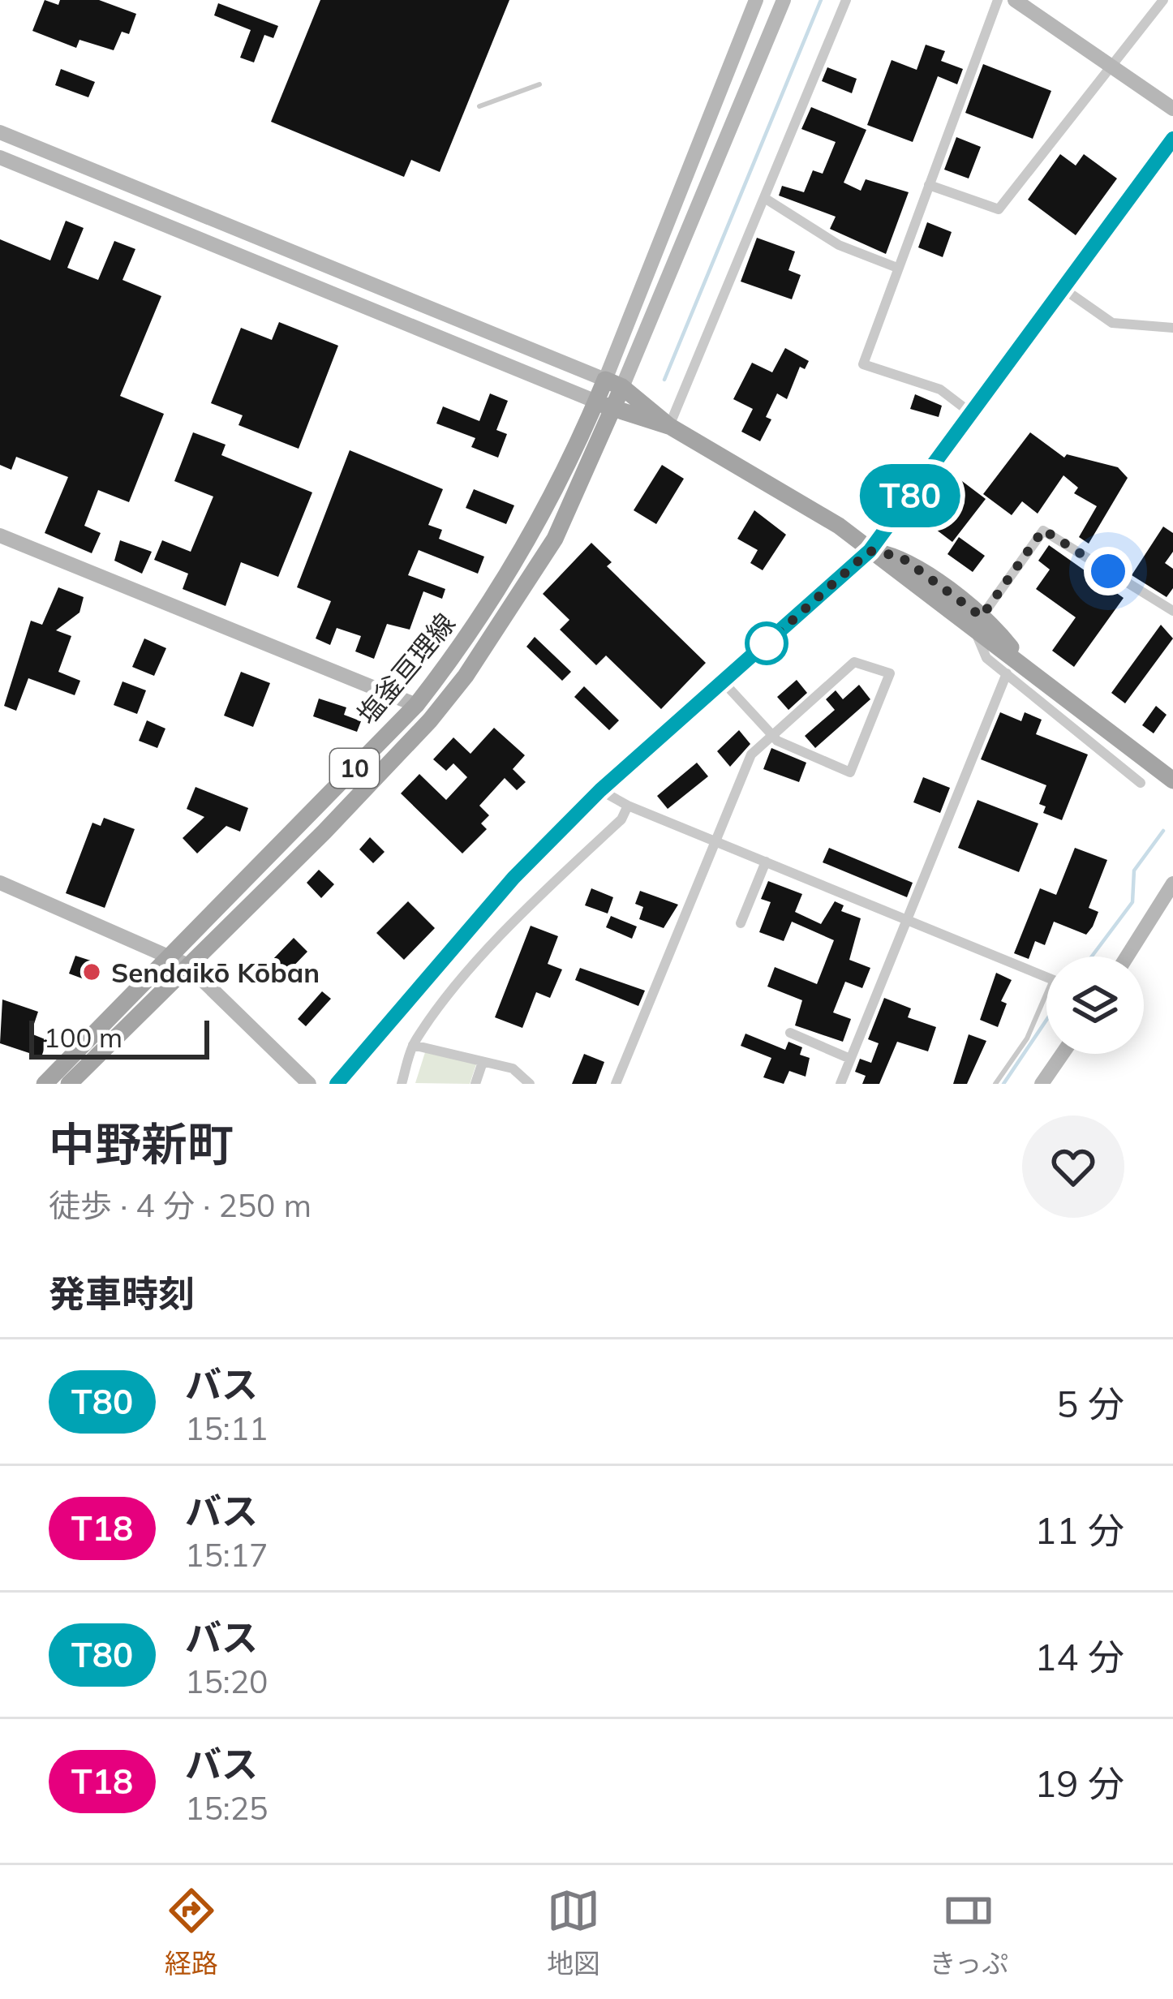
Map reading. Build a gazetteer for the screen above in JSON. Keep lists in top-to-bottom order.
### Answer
{
  "streets": {
    "main road": ["塩釜亘理線", "10"]
  },
  "places": ["Sendaikō Kōban"],
  "lines": ["bus line T80"],
  "scale_bar": "100 m",
  "page": {
    "on_map": "T80",
    "scale": "100 m",
    "heading": [
      ["中野新町", "徒歩 · 4 分 · 250 m"],
      "発車時刻"
    ],
    "list": [
      {
        "mark": "T80",
        "name": "バス",
        "note": "15:11",
        "value": "5 分"
      },
      {
        "mark": "T18",
        "name": "バス",
        "note": "15:17",
        "value": "11 分"
      },
      {
        "mark": "T80",
        "name": "バス",
        "note": "15:20",
        "value": "14 分"
      },
      {
        "mark": "T18",
        "name": "バス",
        "note": "15:25",
        "value": "19 分"
      }
    ],
    "tabs": ["経路", "地図", "きっぷ"]
  }
}
